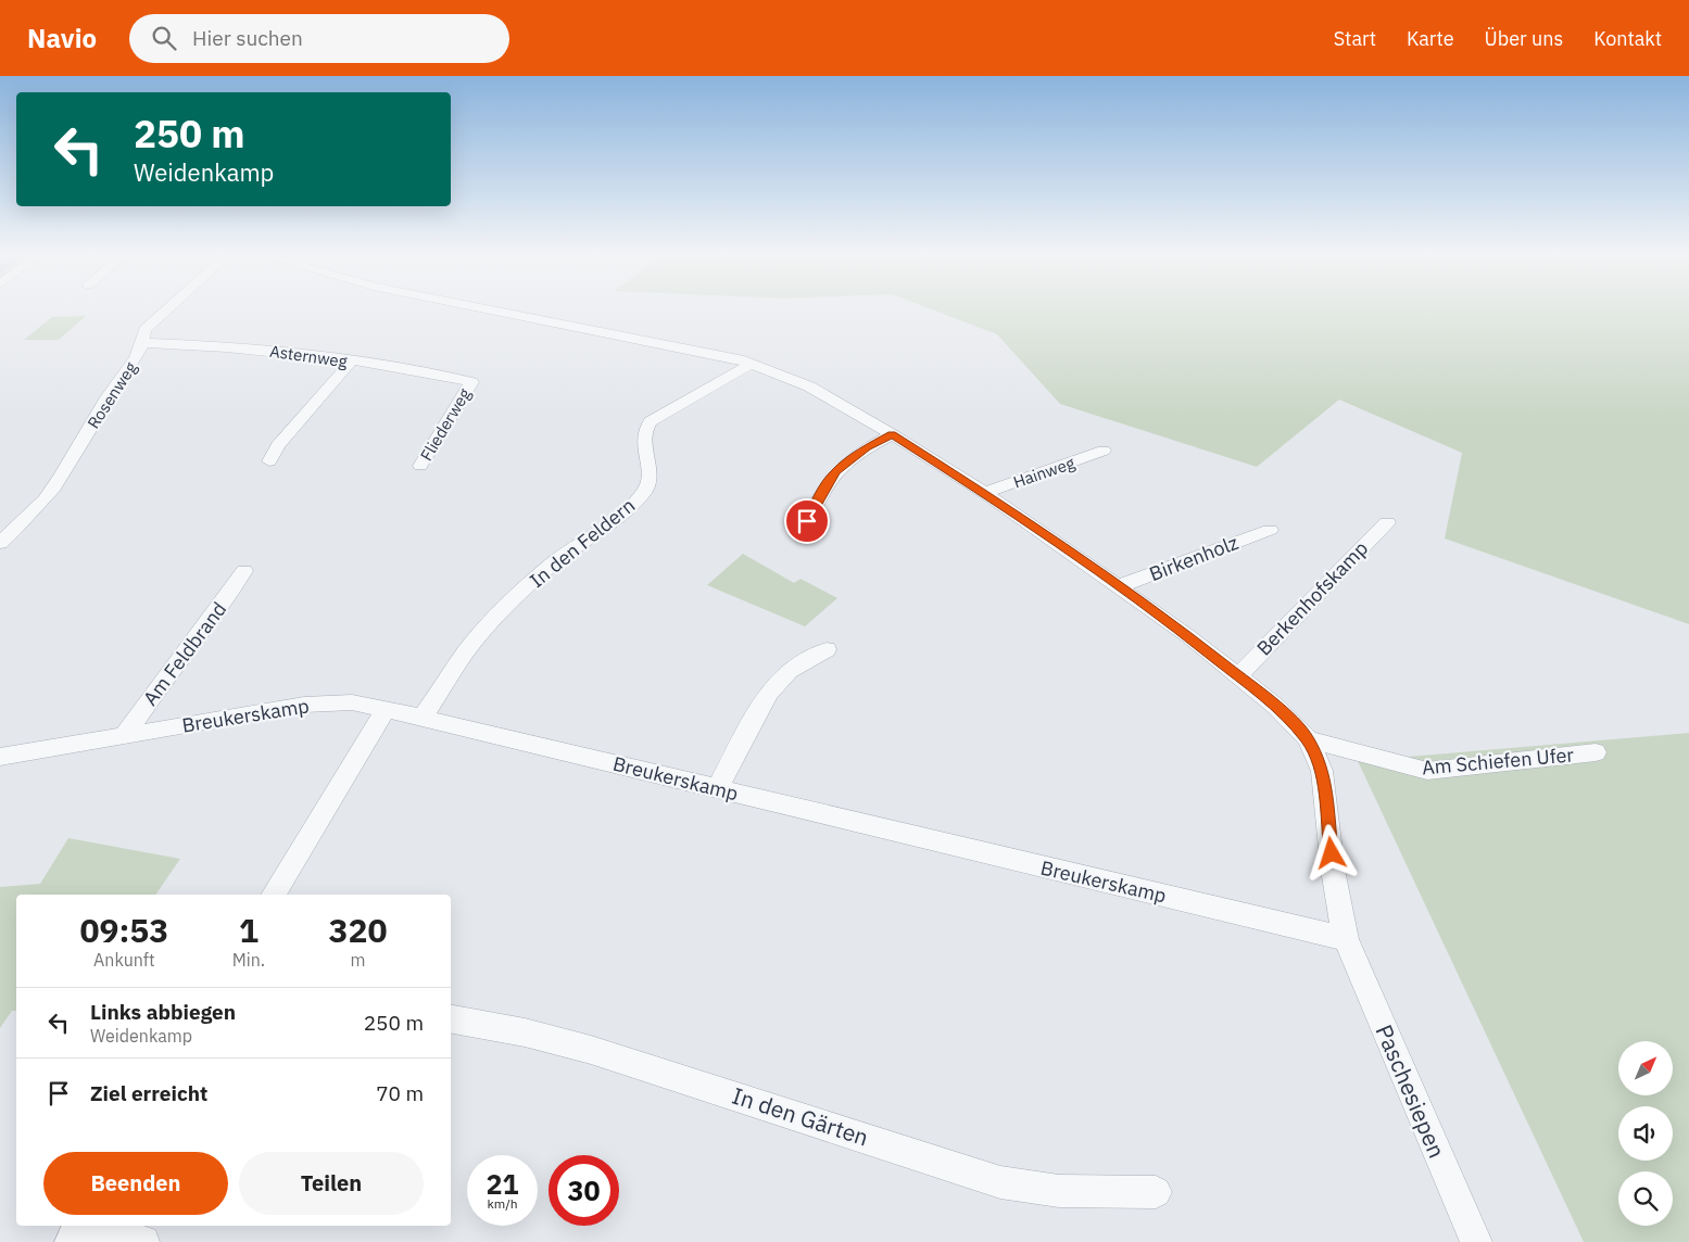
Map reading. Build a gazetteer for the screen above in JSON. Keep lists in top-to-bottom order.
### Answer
{
  "streets": {
    "street": [
      "Asternweg",
      "Rosenweg",
      "Fliederweg",
      "Hainweg",
      "In den Feldern",
      "Birkenholz",
      "Berkenhofskamp",
      "Am Feldbrand",
      "Breukerskamp",
      "Am Schiefen Ufer",
      "Paschesiepen",
      "In den Gärten"
    ]
  },
  "crossings": [
    ["Asternweg", "Rosenweg"],
    ["Asternweg", "Fliederweg"],
    ["In den Feldern", "Breukerskamp"],
    ["Am Feldbrand", "Breukerskamp"],
    ["Breukerskamp", "Paschesiepen"]
  ],
  "north": "top right",
  "page": {
    "header": "Navio",
    "search": "Hier suchen",
    "nav": [
      "Start",
      "Karte",
      "Über uns",
      "Kontakt"
    ],
    "turn": ["250 m", "Weidenkamp"],
    "eta": [
      "09:53",
      "Ankunft",
      "1",
      "Min.",
      "320",
      "m"
    ],
    "list": [
      {
        "name": "Links abbiegen",
        "note": "Weidenkamp",
        "value": "250 m"
      },
      {
        "name": "Ziel erreicht",
        "value": "70 m"
      }
    ],
    "buttons": ["Beenden", "Teilen"],
    "speed": "21 km/h",
    "limit": "30"
  }
}
